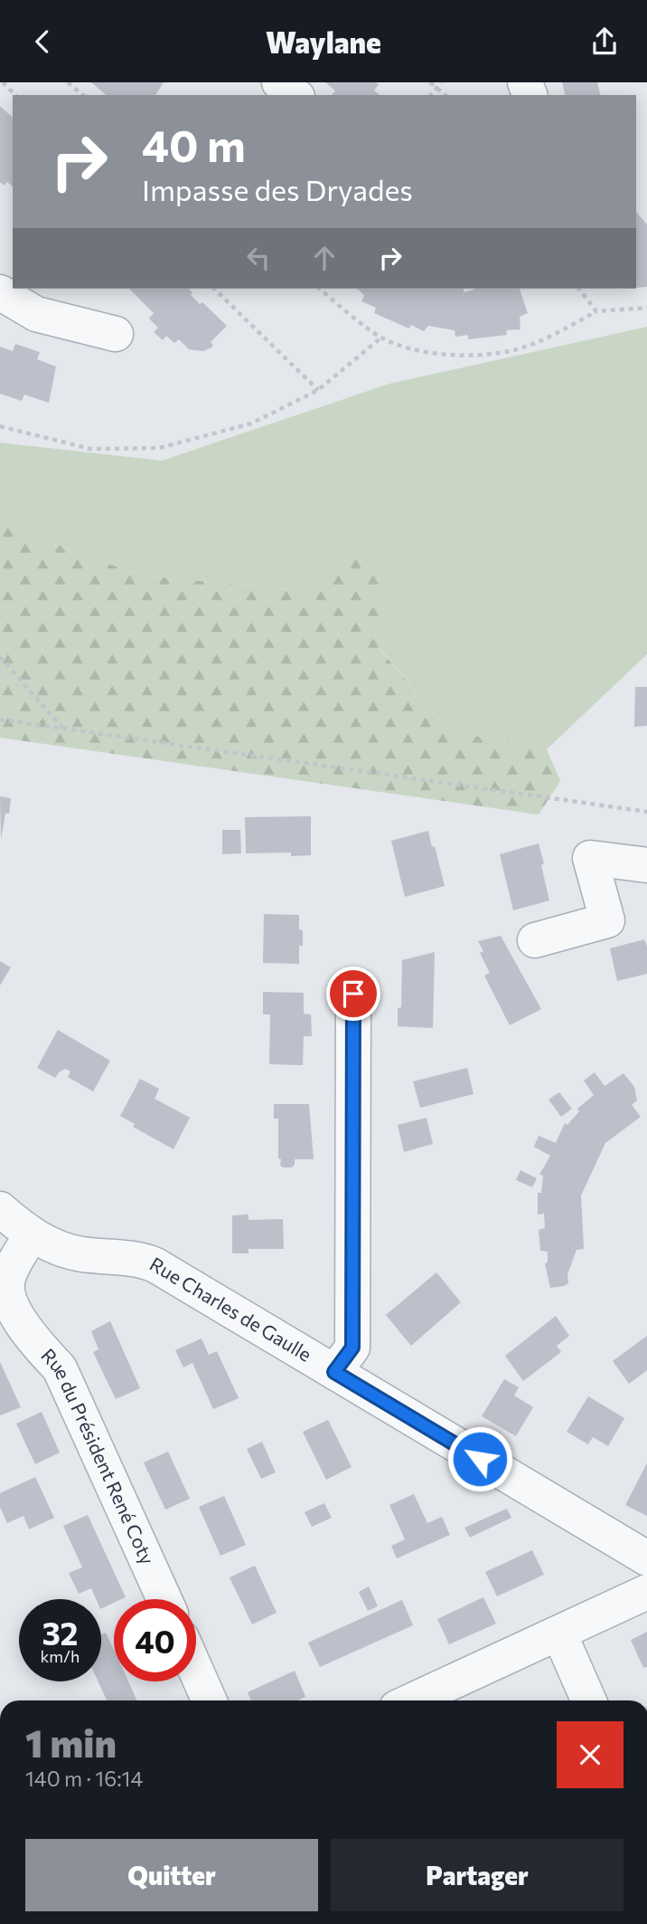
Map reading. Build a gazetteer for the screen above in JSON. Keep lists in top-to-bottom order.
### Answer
{
  "streets": {
    "street": ["Rue Charles de Gaulle", "Rue du Président René Coty"]
  },
  "page": {
    "header": "Waylane",
    "turn": ["40 m", "Impasse des Dryades"],
    "speed": "32 km/h",
    "limit": "40",
    "heading": ["1 min", "140 m · 16:14"],
    "buttons": ["Quitter", "Partager"]
  }
}
